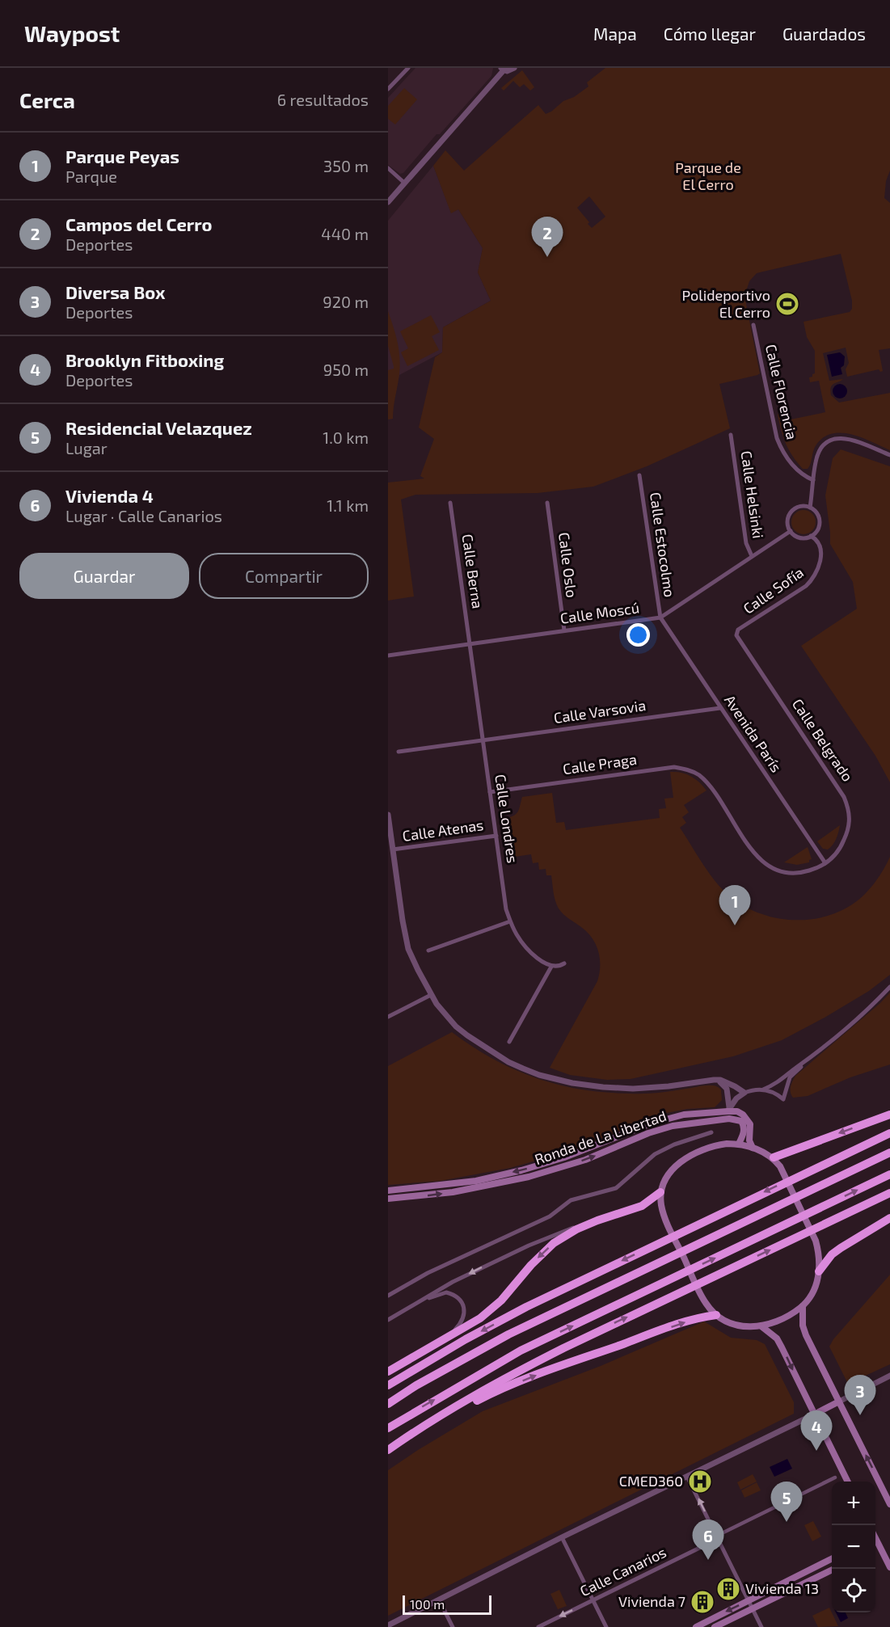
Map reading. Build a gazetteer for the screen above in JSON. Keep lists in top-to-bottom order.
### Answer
{
  "streets": {
    "main road": ["Ronda de La Libertad"],
    "street": [
      "Calle Florencia",
      "Calle Helsinki",
      "Calle Estocolmo",
      "Calle Oslo",
      "Calle Berna",
      "Calle Sofía",
      "Calle Moscú",
      "Calle Varsovia",
      "Avenida París",
      "Calle Belgrado",
      "Calle Praga",
      "Calle Londres",
      "Calle Atenas",
      "Calle Canarios"
    ]
  },
  "crossings": [
    ["Calle Helsinki", "Calle Moscú"],
    ["Calle Estocolmo", "Calle Moscú"],
    ["Calle Estocolmo", "Avenida París"],
    ["Calle Oslo", "Calle Moscú"],
    ["Calle Berna", "Calle Moscú"],
    ["Calle Berna", "Calle Londres"],
    ["Calle Sofía", "Calle Moscú"],
    ["Calle Sofía", "Calle Belgrado"],
    ["Calle Moscú", "Avenida París"],
    ["Calle Moscú", "Calle Londres"],
    ["Calle Varsovia", "Avenida París"],
    ["Calle Varsovia", "Calle Londres"],
    ["Avenida París", "Calle Belgrado"],
    ["Avenida París", "Calle Praga"],
    ["Calle Belgrado", "Calle Praga"],
    ["Calle Praga", "Calle Londres"],
    ["Calle Londres", "Calle Atenas"]
  ],
  "parks": ["Parque de El Cerro"],
  "places": {
    "sports": ["Polideportivo El Cerro"],
    "hospital": ["CMED360"],
    "building": ["Vivienda 13", "Vivienda 7"]
  },
  "scale_bar": "100 m",
  "page": {
    "header": "Waypost",
    "nav": ["Mapa", "Cómo llegar", "Guardados"],
    "heading": ["Cerca", "6 resultados"],
    "list": [
      {
        "mark": "1",
        "name": "Parque Peyas",
        "note": "Parque",
        "value": "350 m"
      },
      {
        "mark": "2",
        "name": "Campos del Cerro",
        "note": "Deportes",
        "value": "440 m"
      },
      {
        "mark": "3",
        "name": "Diversa Box",
        "note": "Deportes",
        "value": "920 m"
      },
      {
        "mark": "4",
        "name": "Brooklyn Fitboxing",
        "note": "Deportes",
        "value": "950 m"
      },
      {
        "mark": "5",
        "name": "Residencial Velazquez",
        "note": "Lugar",
        "value": "1.0 km"
      },
      {
        "mark": "6",
        "name": "Vivienda 4",
        "note": "Lugar · Calle Canarios",
        "value": "1.1 km"
      }
    ],
    "pins": [
      "2",
      "1",
      "3",
      "4",
      "5",
      "6"
    ],
    "buttons": ["Guardar", "Compartir"],
    "map_buttons": ["+", "−"],
    "scale": "100 m"
  }
}
